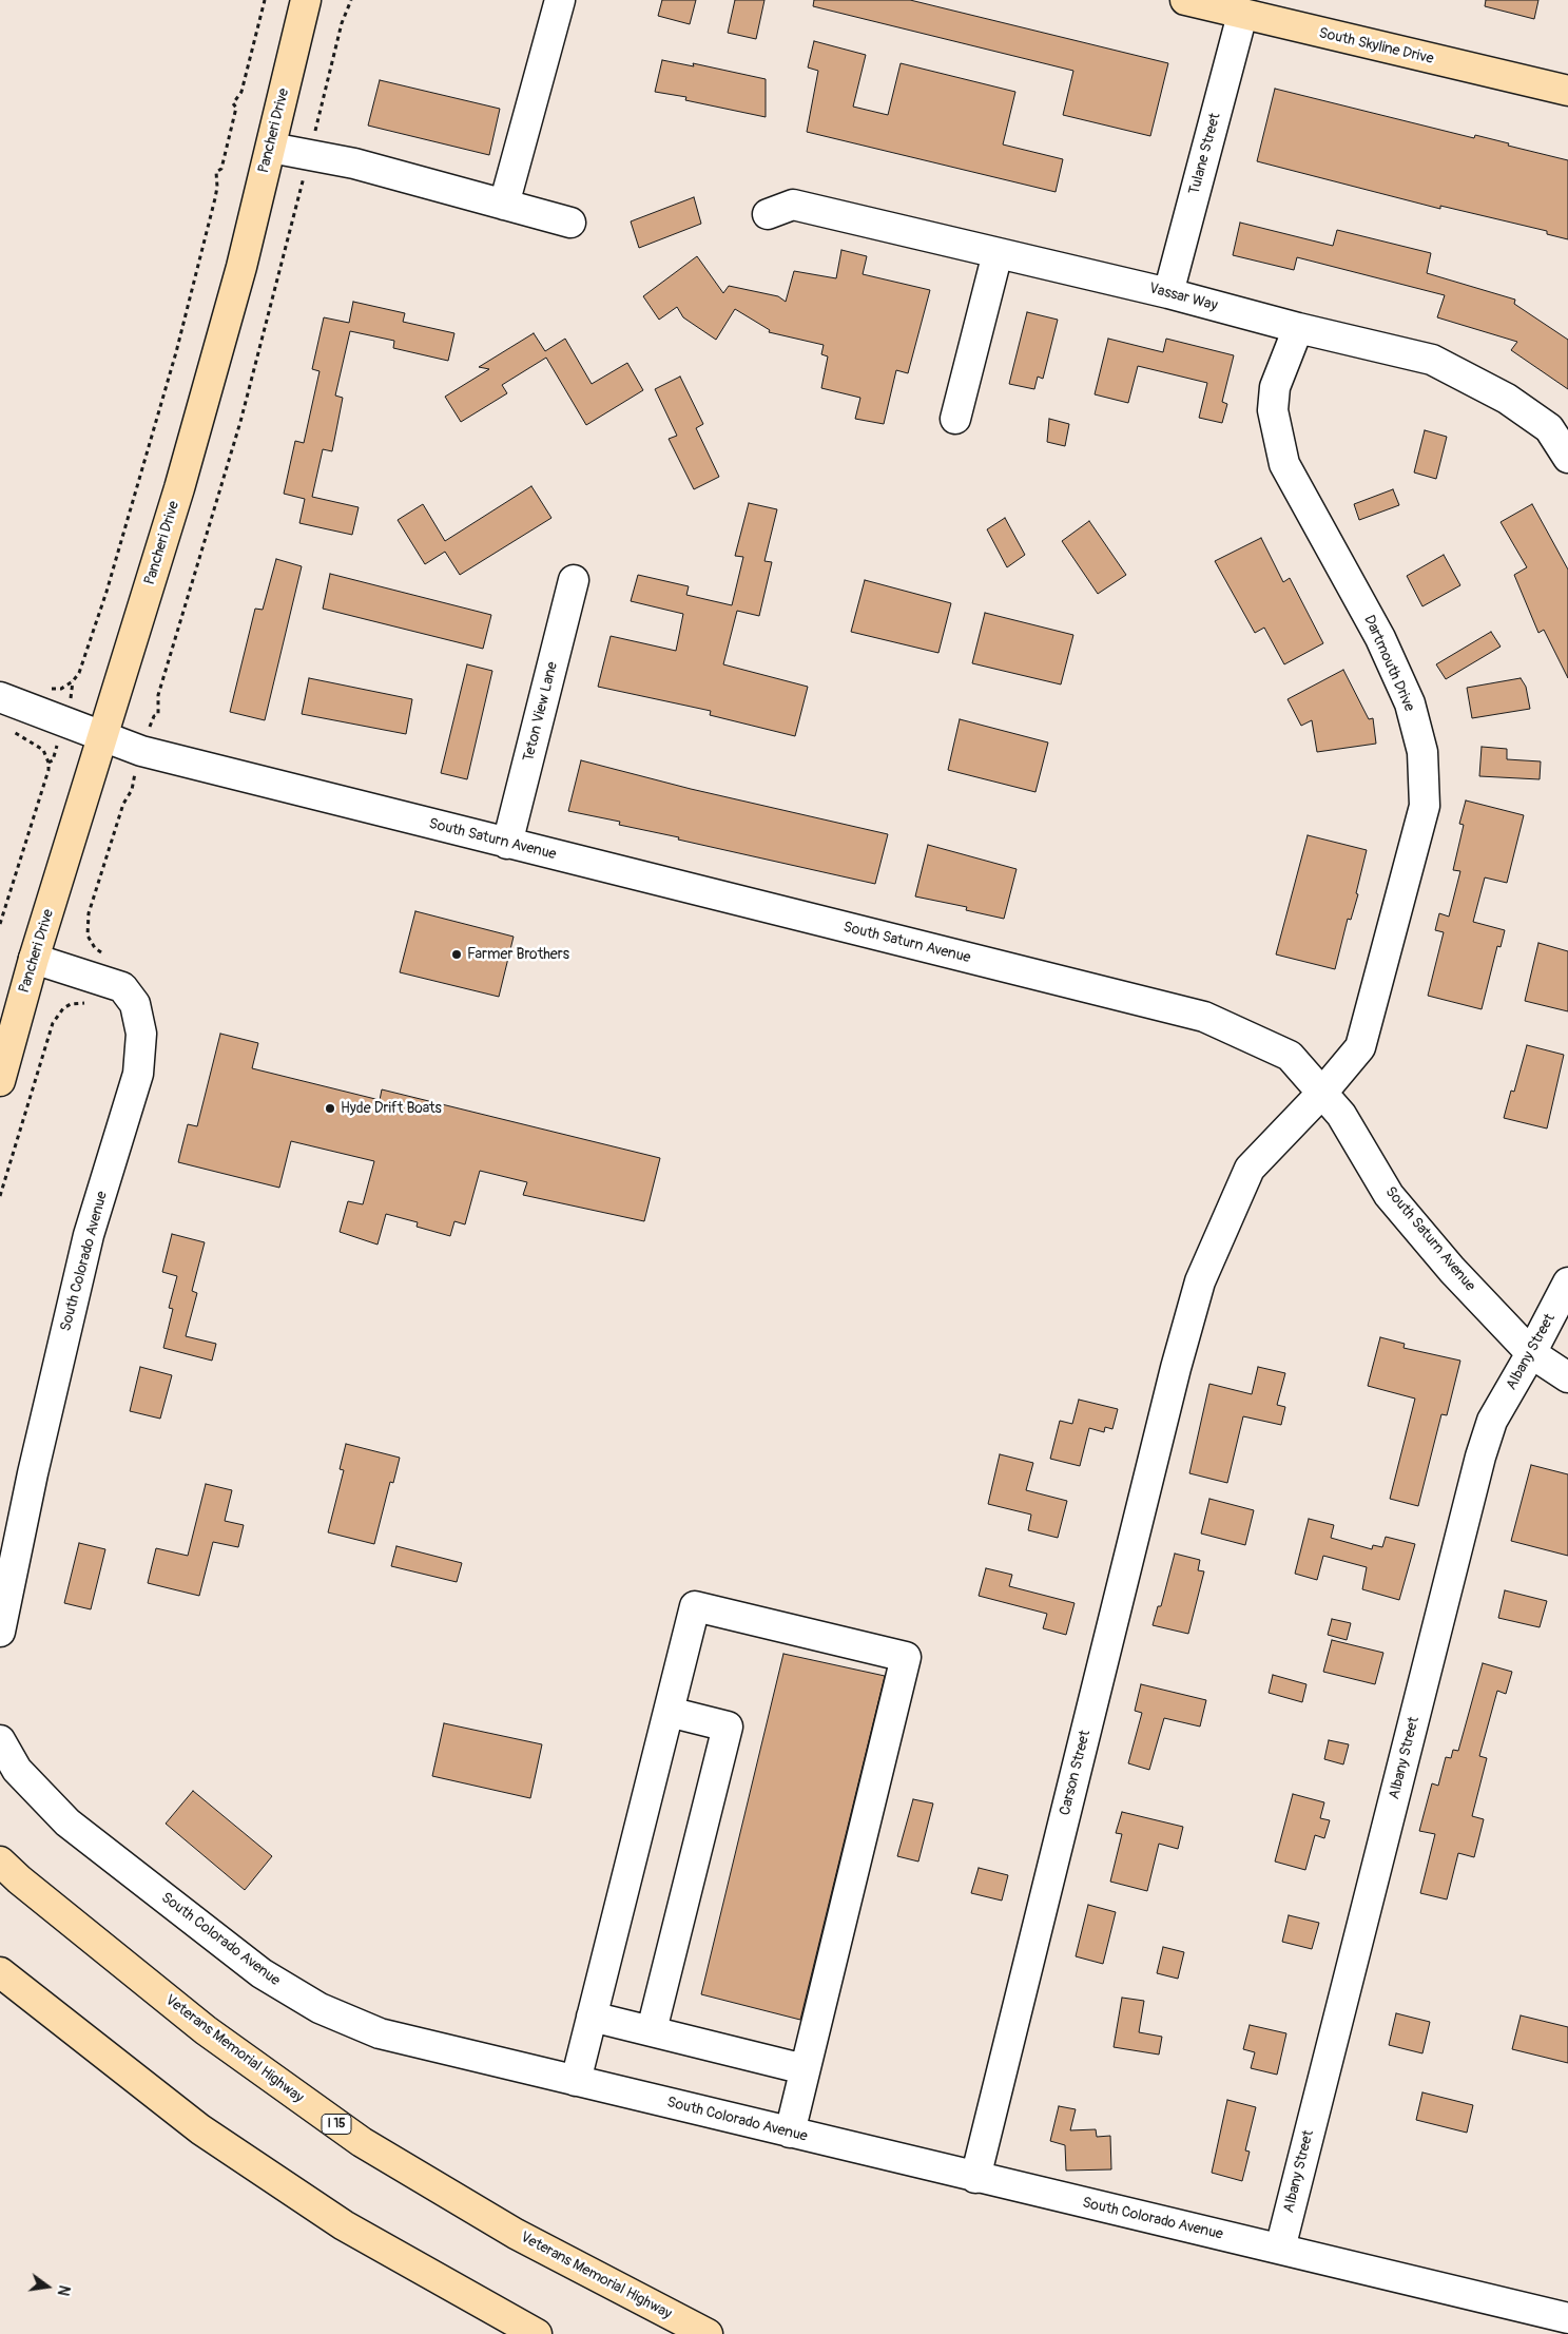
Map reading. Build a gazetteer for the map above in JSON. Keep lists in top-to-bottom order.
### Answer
{
  "streets": {
    "main road": [
      "South Skyline Drive",
      "Pancheri Drive",
      "Veterans Memorial Highway",
      "I 15"
    ],
    "street": [
      "Tulane Street",
      "Vassar Way",
      "Dartmouth Drive",
      "Teton View Lane",
      "South Saturn Avenue",
      "South Colorado Avenue",
      "Albany Street",
      "Carson Street"
    ]
  },
  "crossings": [
    ["South Skyline Drive", "Tulane Street"],
    ["Pancheri Drive", "South Saturn Avenue"],
    ["Pancheri Drive", "South Colorado Avenue"],
    ["Tulane Street", "Vassar Way"],
    ["Vassar Way", "Dartmouth Drive"],
    ["Dartmouth Drive", "Carson Street"],
    ["Teton View Lane", "South Saturn Avenue"],
    ["South Saturn Avenue", "Albany Street"],
    ["South Saturn Avenue", "Carson Street"],
    ["South Colorado Avenue", "Albany Street"],
    ["South Colorado Avenue", "Carson Street"]
  ],
  "places": ["Farmer Brothers", "Hyde Drift Boats"],
  "north": "right"
}
